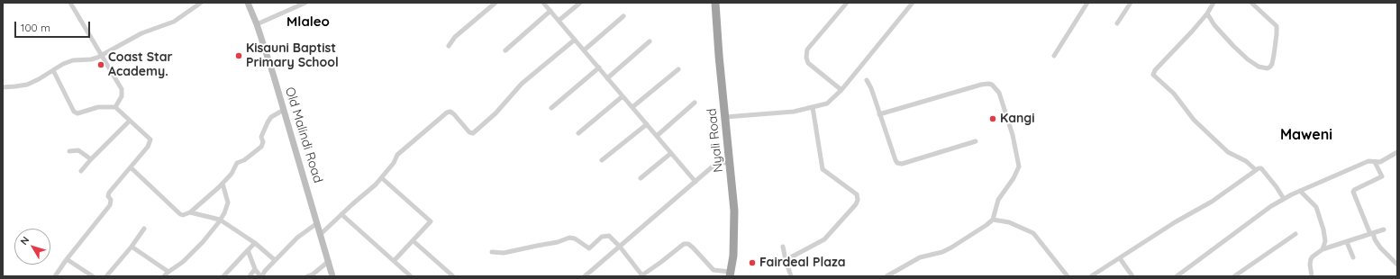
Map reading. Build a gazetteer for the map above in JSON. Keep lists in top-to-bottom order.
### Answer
{
  "streets": {
    "highway": ["Nyali Road"],
    "main road": ["Old Malindi Road"]
  },
  "districts": ["Mlaleo", "Maweni"],
  "places": [
    "Kisauni Baptist Primary School",
    "Coast Star Academy.",
    "Kangi",
    "Fairdeal Plaza"
  ],
  "scale_bar": "100 m",
  "north": "top left"
}
